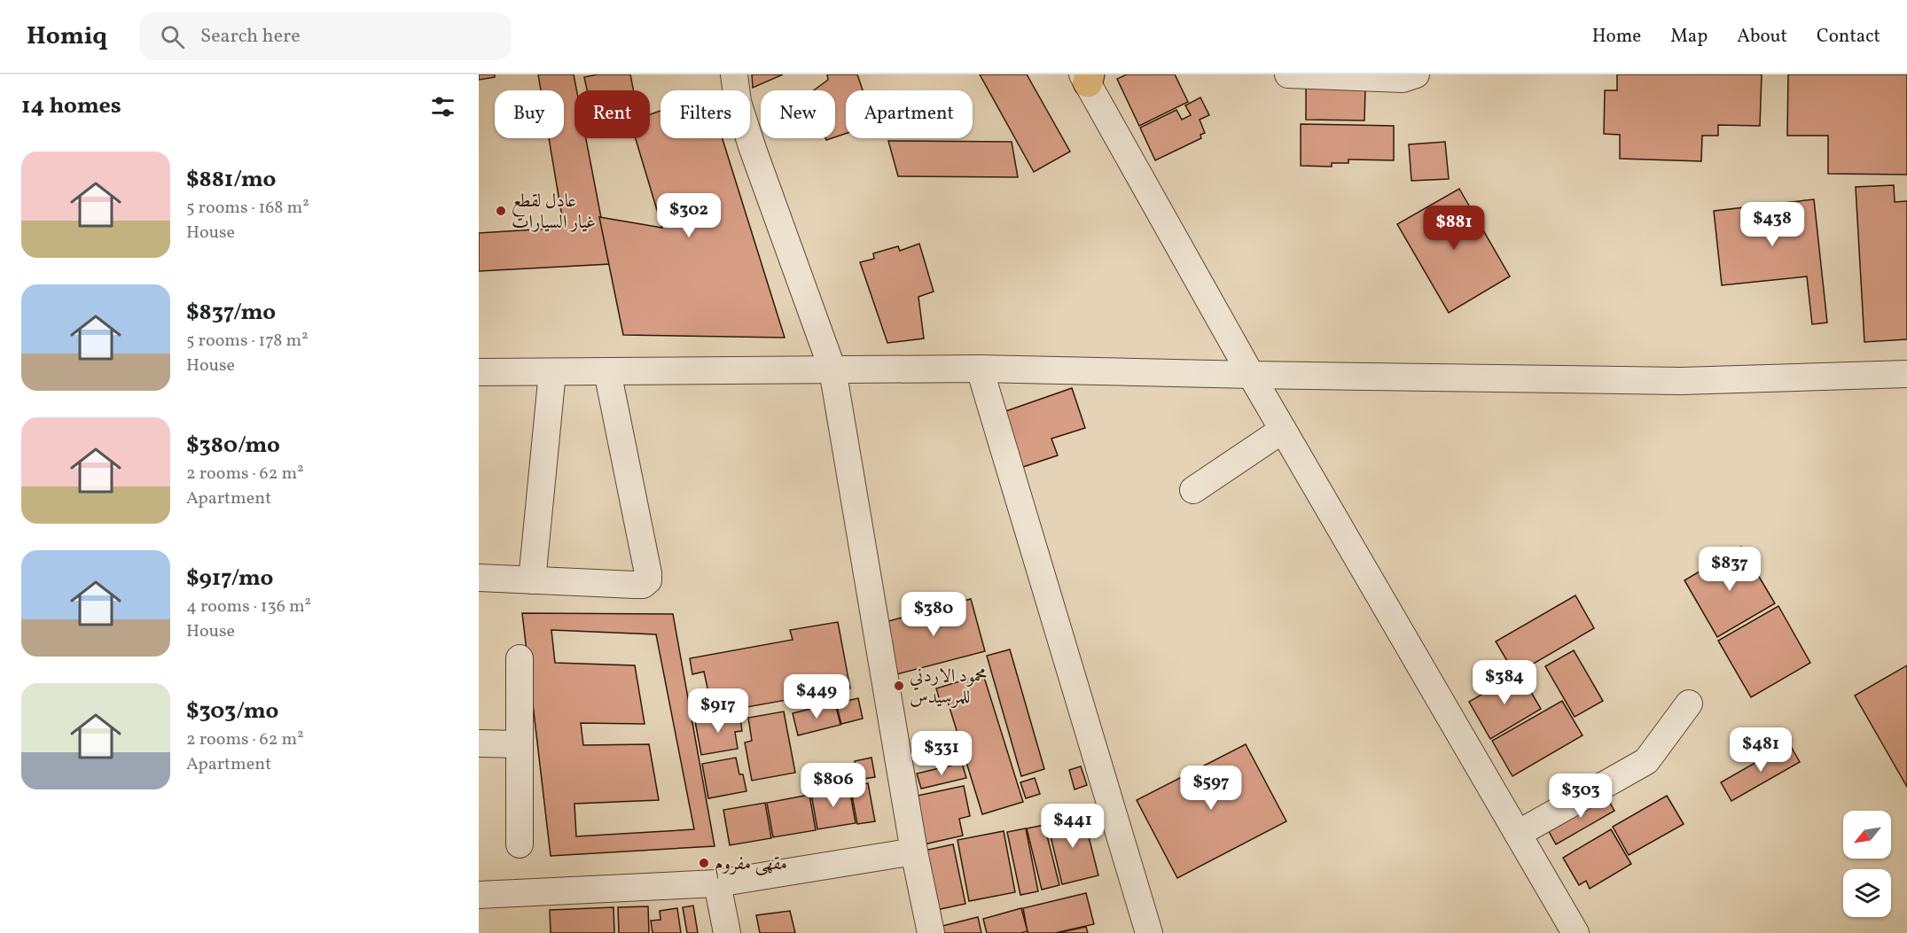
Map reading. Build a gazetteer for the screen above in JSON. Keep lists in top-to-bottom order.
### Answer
{
  "places": ["عادل لقطع غيار السيارات", "محمود الاردني للمرسيدس", "مقهى مفروم"],
  "north": "bottom left",
  "page": {
    "header": "Homiq",
    "search": "Search here",
    "nav": [
      "Home",
      "Map",
      "About",
      "Contact"
    ],
    "heading": "14 homes",
    "chip": [
      "Buy",
      "Rent",
      "Filters",
      "New",
      "Apartment"
    ],
    "list": [
      {
        "name": "$881/mo",
        "note": "5 rooms · 168 m² · House"
      },
      {
        "name": "$837/mo",
        "note": "5 rooms · 178 m² · House"
      },
      {
        "name": "$380/mo",
        "note": "2 rooms · 62 m² · Apartment"
      },
      {
        "name": "$917/mo",
        "note": "4 rooms · 136 m² · House"
      },
      {
        "name": "$303/mo",
        "note": "2 rooms · 62 m² · Apartment"
      }
    ],
    "price": [
      "$302",
      "$438",
      "$881",
      "$837",
      "$380",
      "$384",
      "$449",
      "$917",
      "$481",
      "$331",
      "$806",
      "$597",
      "$303",
      "$441"
    ]
  }
}
